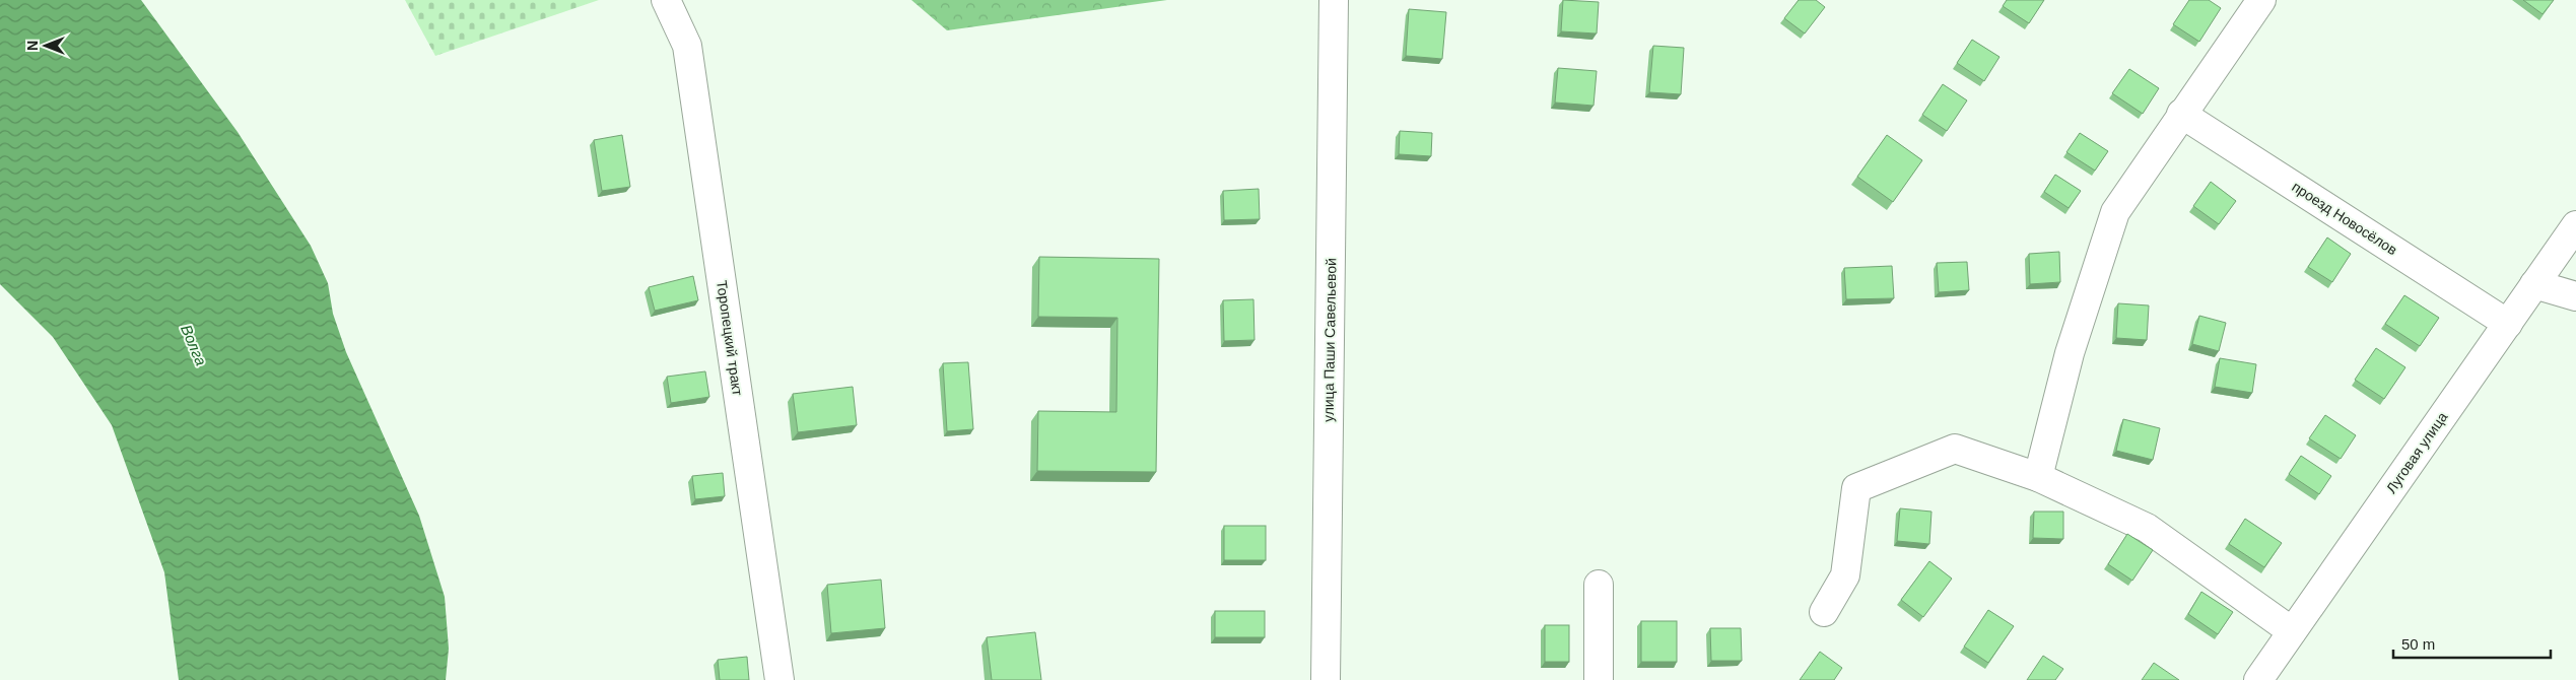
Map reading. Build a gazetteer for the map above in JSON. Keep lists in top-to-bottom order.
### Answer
{
  "streets": {
    "street": [
      "проезд Новосёлов",
      "Торопецкий тракт",
      "улица Паши Савельевой",
      "Луговая улица"
    ]
  },
  "crossings": [
    ["проезд Новосёлов", "Луговая улица"]
  ],
  "water": ["Волга"],
  "scale_bar": "50 m",
  "north": "left"
}
